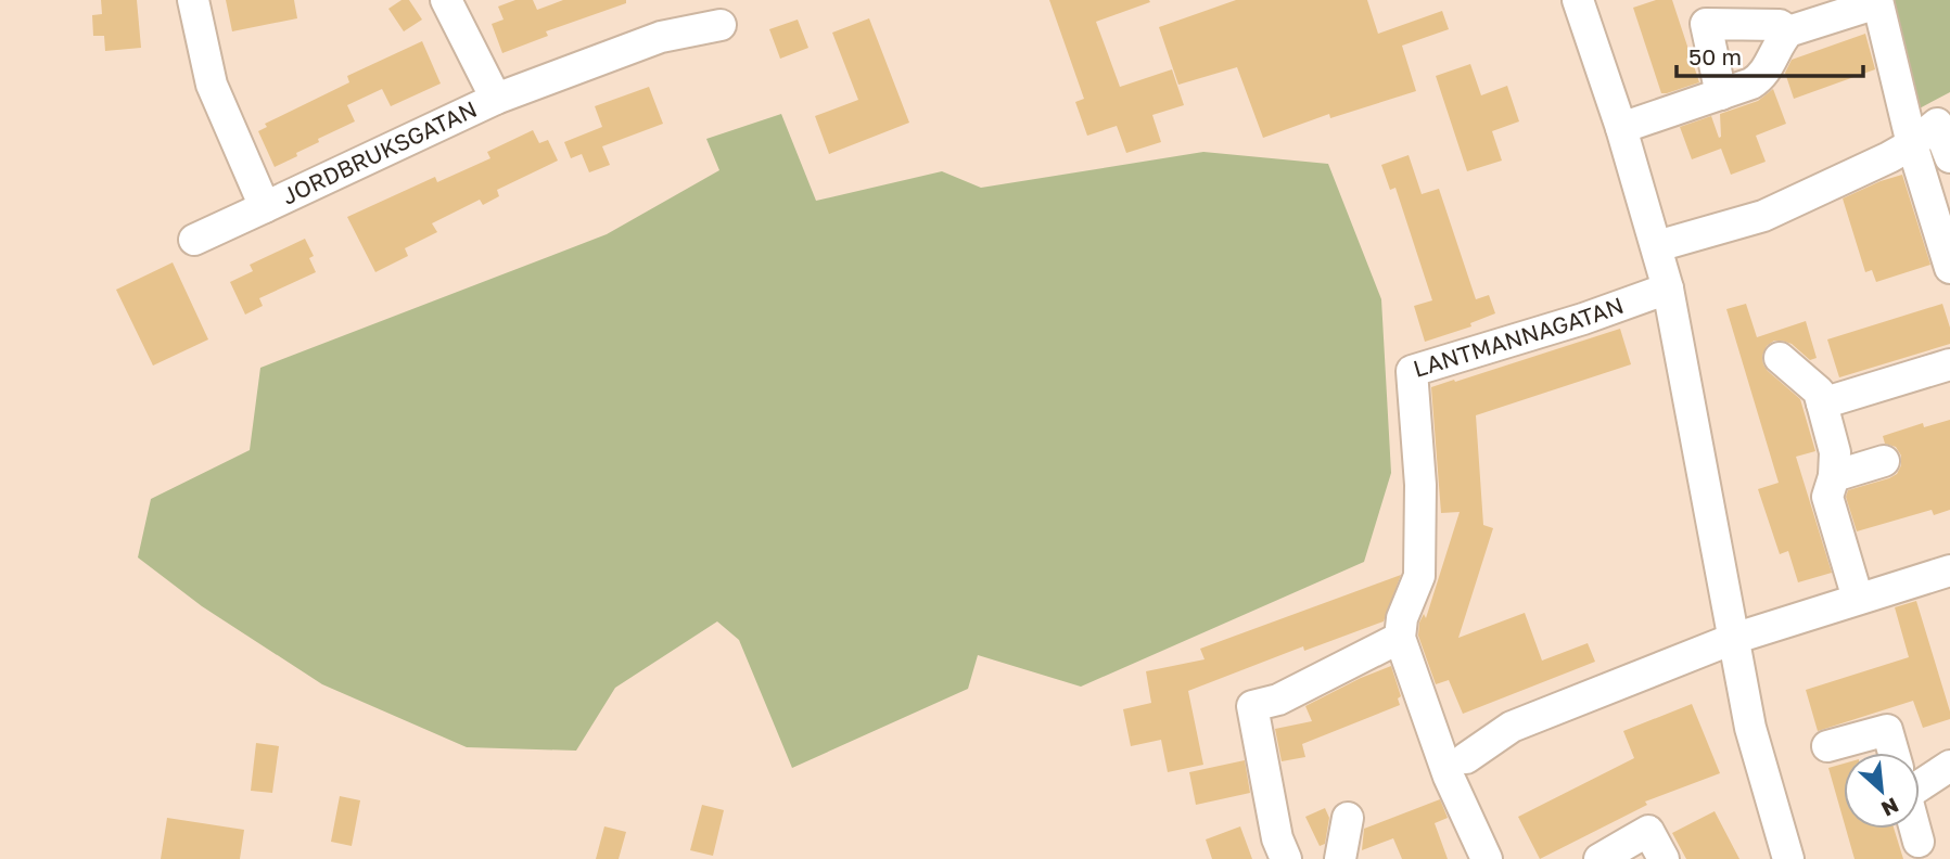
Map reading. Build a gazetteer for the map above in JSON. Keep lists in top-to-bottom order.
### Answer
{
  "streets": {
    "street": ["JORDBRUKSGATAN", "LANTMANNAGATAN"]
  },
  "scale_bar": "50 m",
  "north": "bottom right"
}
